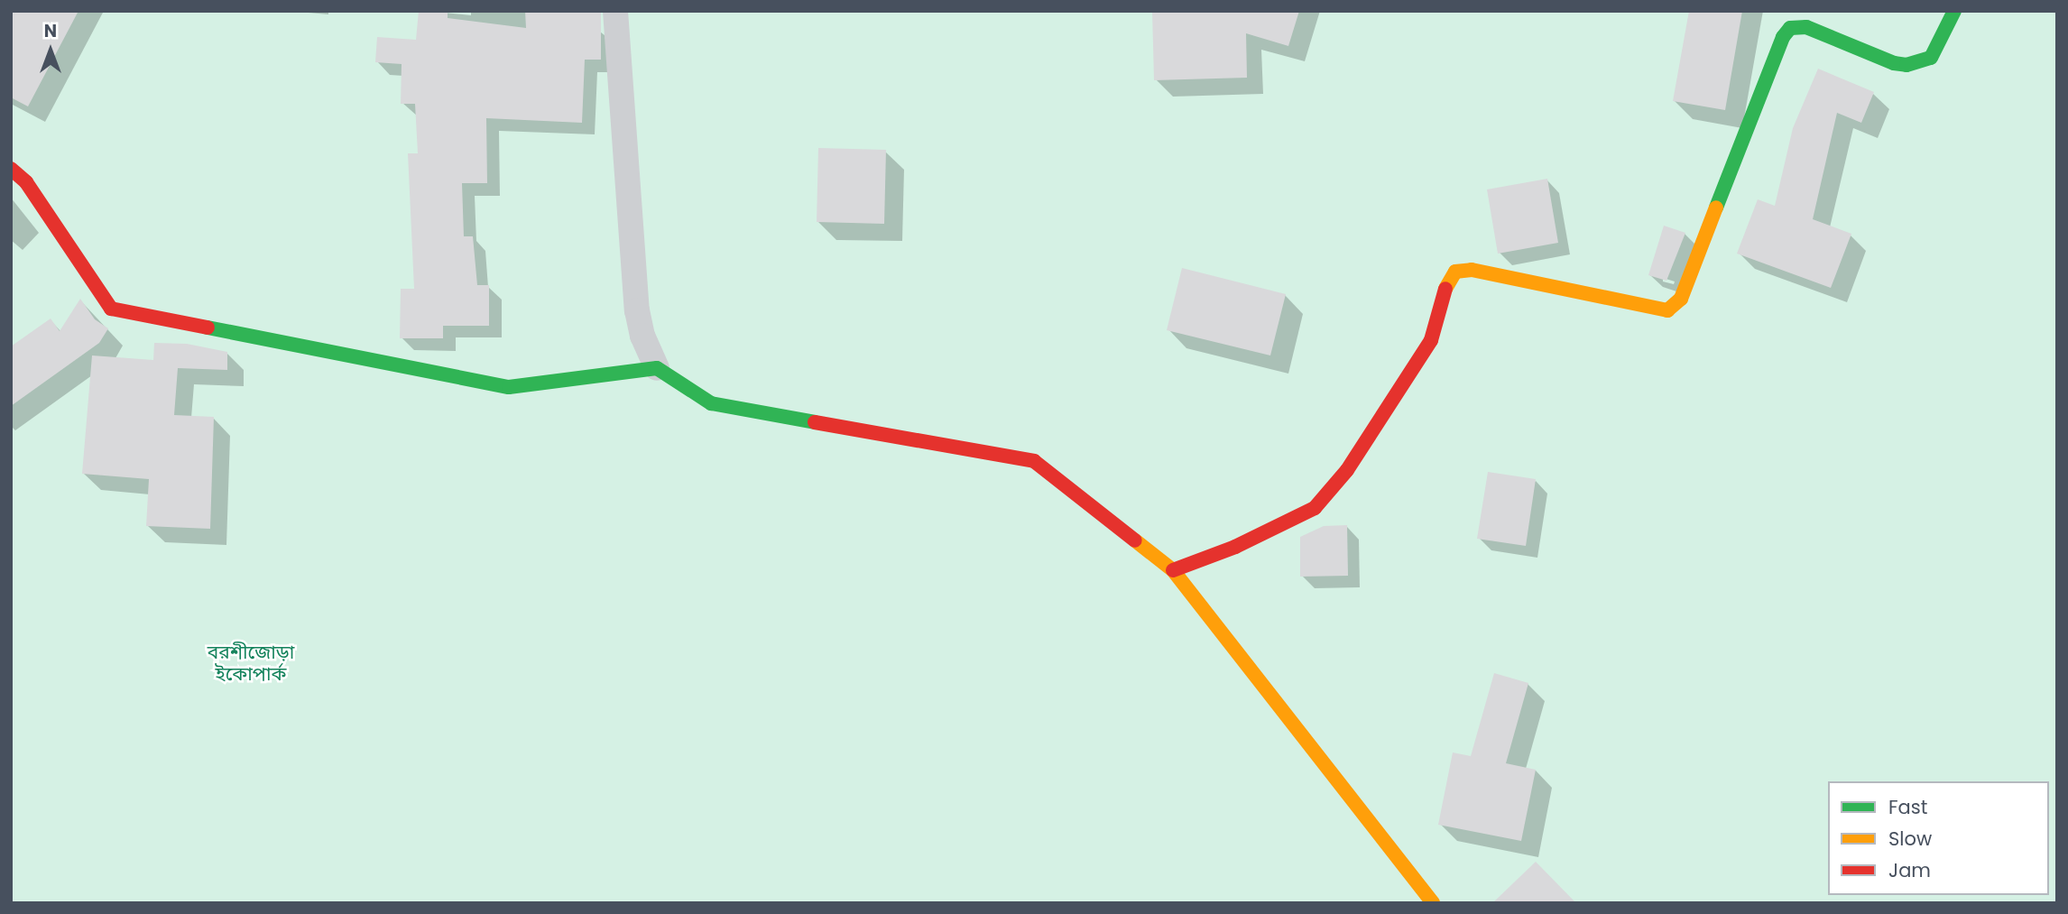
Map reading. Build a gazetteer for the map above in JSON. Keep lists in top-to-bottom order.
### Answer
{
  "parks": ["বরশীজোড়া ইকোপার্ক"],
  "legend": ["Fast", "Slow", "Jam"],
  "north": "top"
}
